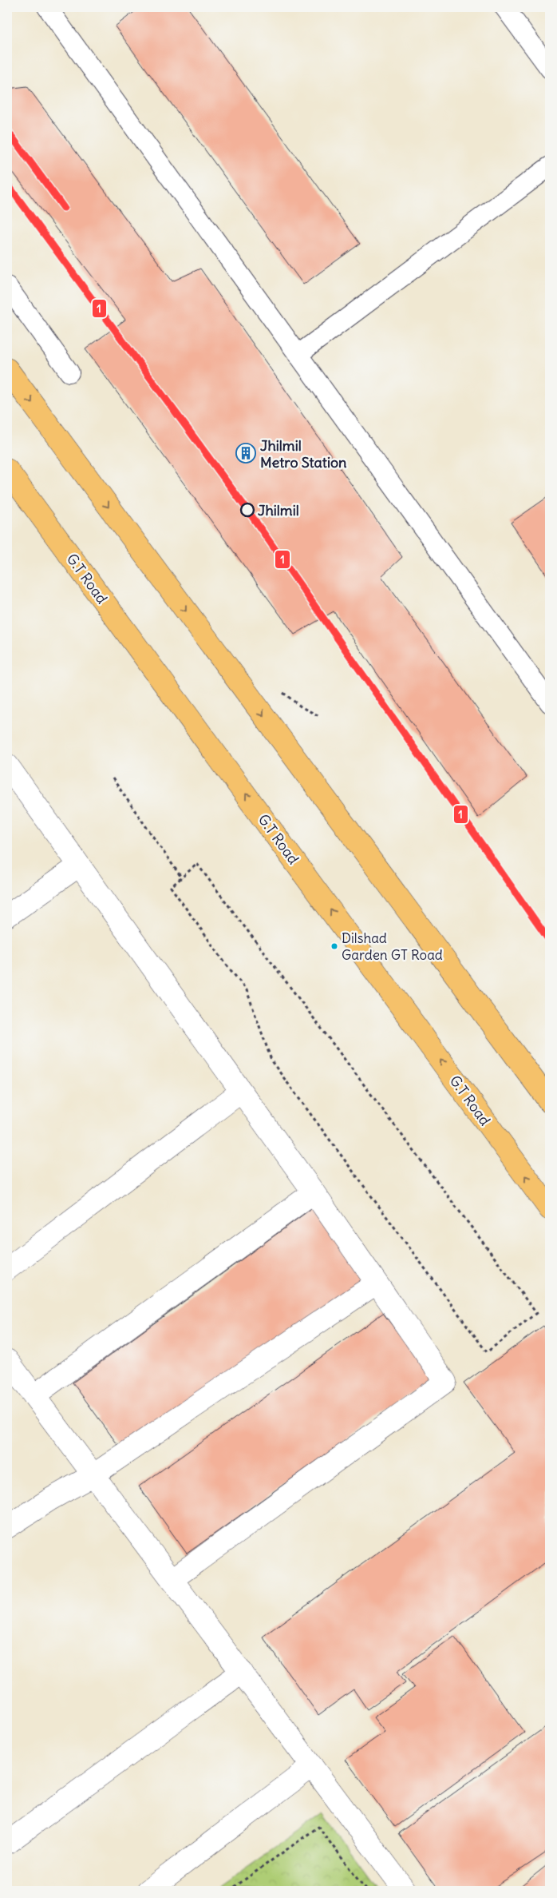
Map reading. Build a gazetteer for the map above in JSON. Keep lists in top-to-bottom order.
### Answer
{
  "streets": {
    "highway": ["G.T Road"]
  },
  "places": {
    "building": ["Jhilmil Metro Station"],
    "other": ["Jhilmil", "Dilshad Garden GT Road"]
  },
  "lines": ["transit line 1"]
}
